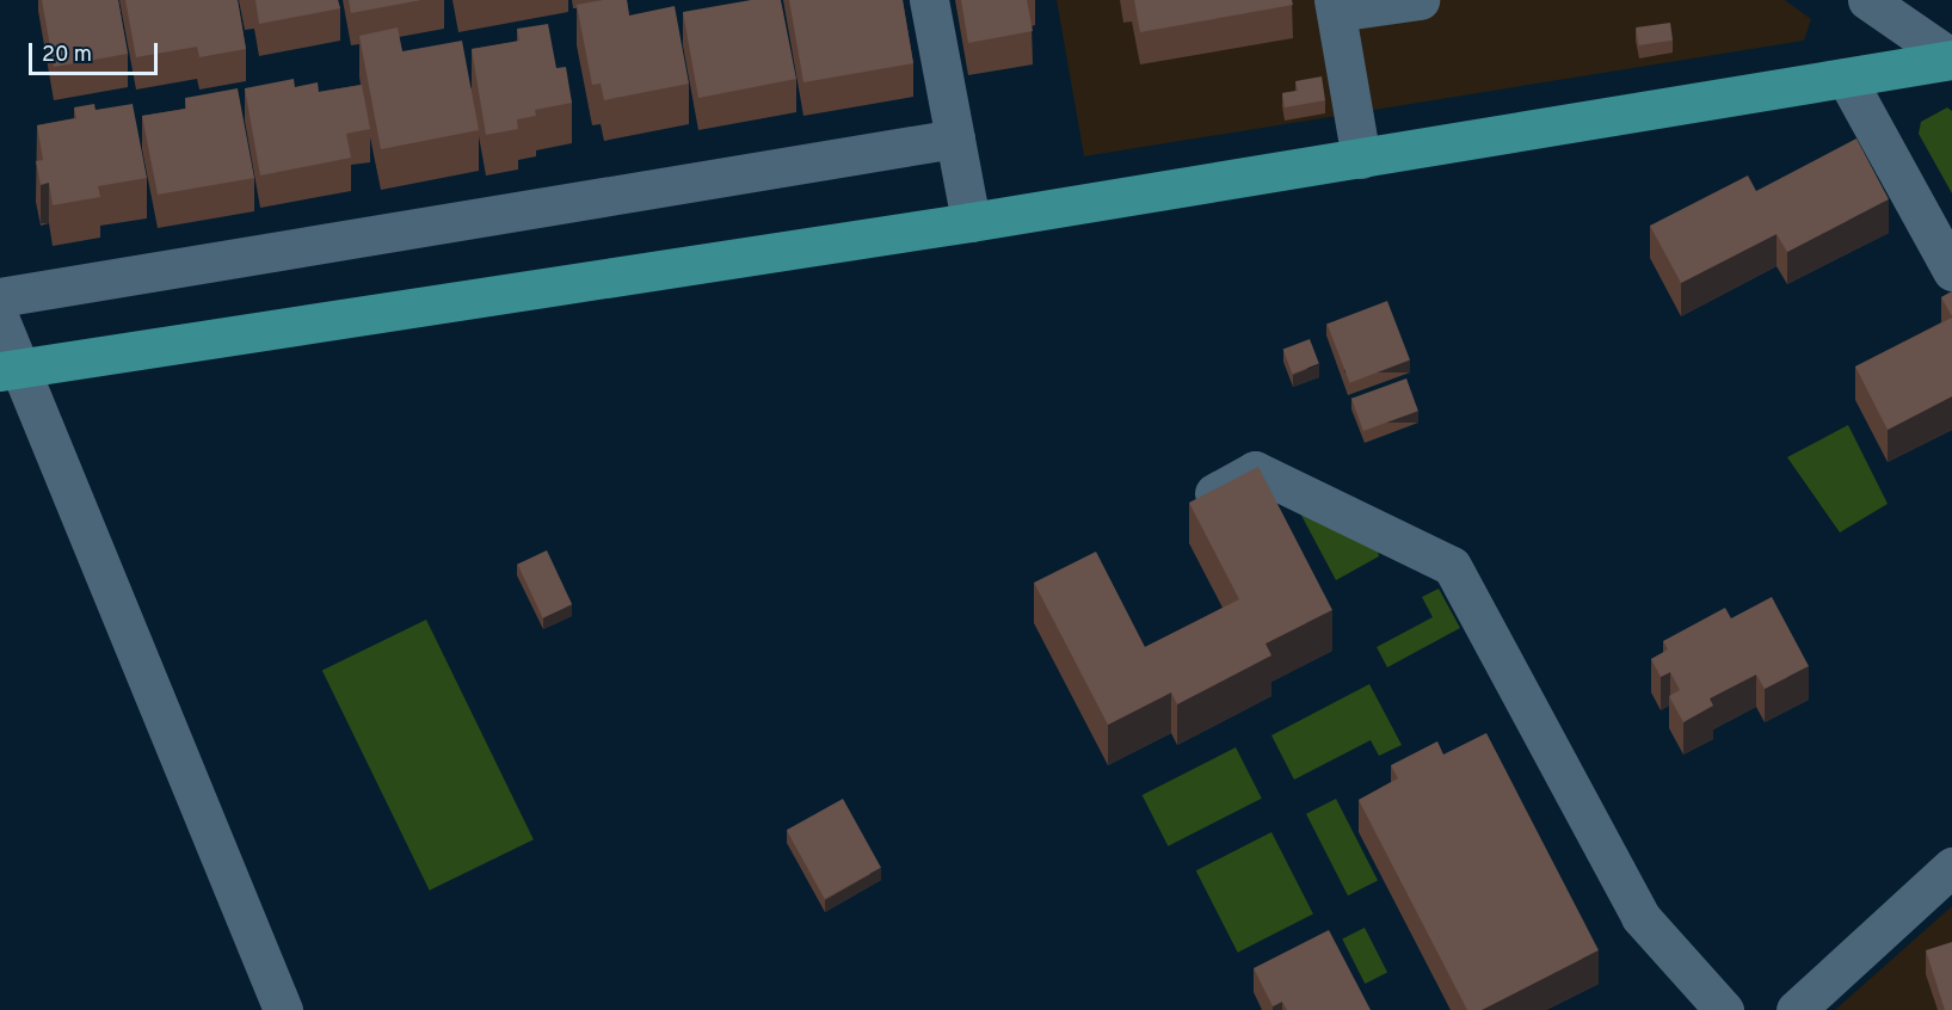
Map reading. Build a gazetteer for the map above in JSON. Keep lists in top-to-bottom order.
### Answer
{
  "scale_bar": "20 m"
}
